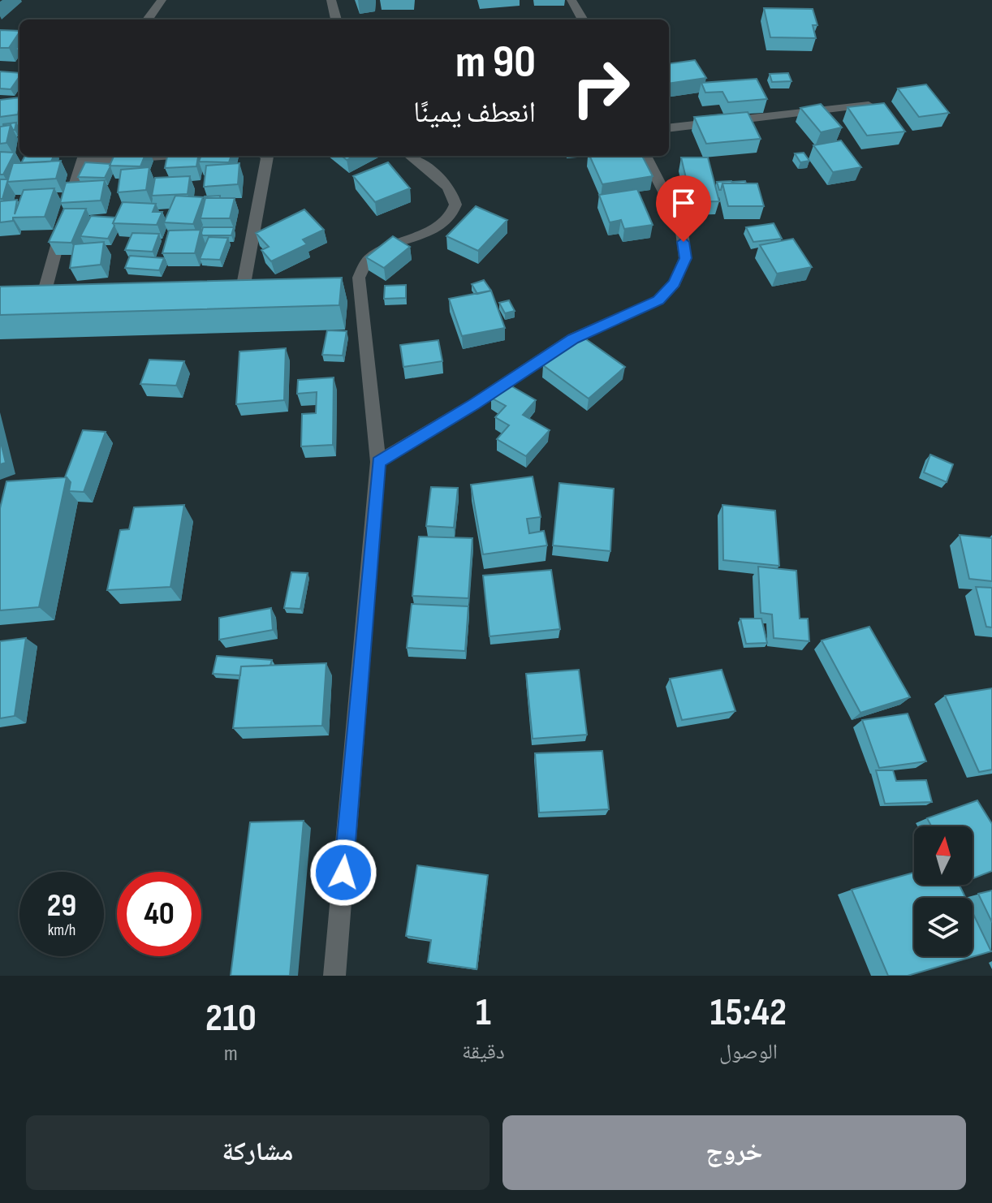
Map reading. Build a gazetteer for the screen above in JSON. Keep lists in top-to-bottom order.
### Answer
{
  "north": "top",
  "page": {
    "turn": ["90 m", "انعطف يمينًا"],
    "speed": "29 km/h",
    "limit": "40",
    "eta": [
      "15:42",
      "الوصول",
      "1",
      "دقيقة",
      "210",
      "m"
    ],
    "buttons": ["خروج", "مشاركة"]
  }
}
